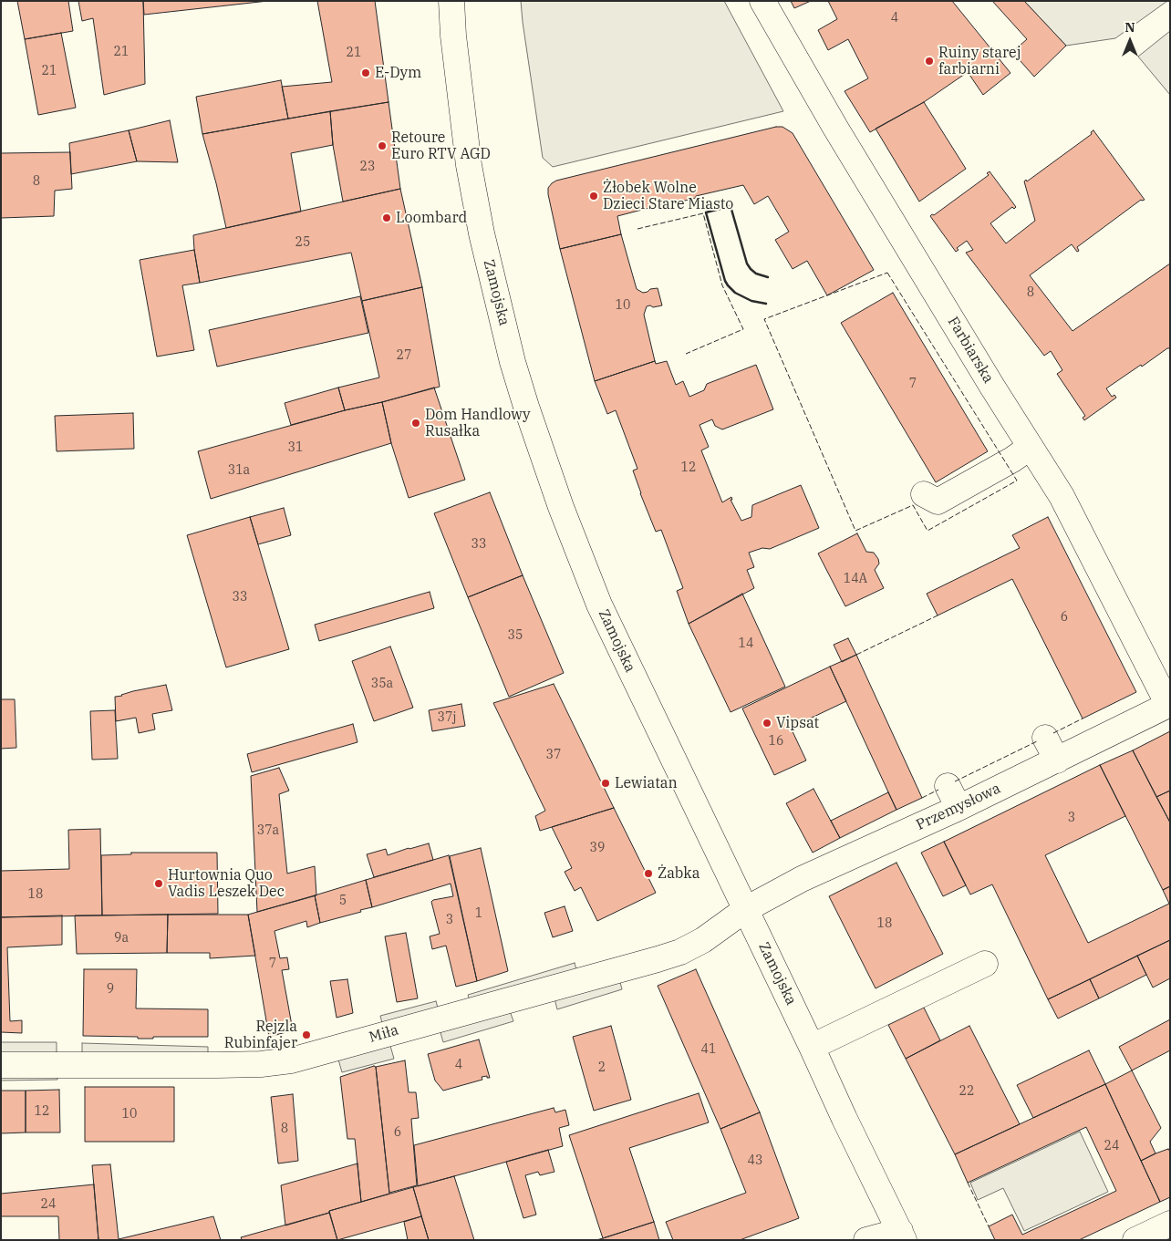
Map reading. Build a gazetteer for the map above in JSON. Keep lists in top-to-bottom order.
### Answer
{
  "streets": {
    "street": [
      "Zamojska",
      "Farbiarska",
      "Przemysłowa",
      "Miła"
    ]
  },
  "crossings": [
    ["Zamojska", "Przemysłowa"],
    ["Zamojska", "Miła"],
    ["Farbiarska", "Przemysłowa"],
    ["Przemysłowa", "Miła"]
  ],
  "places": [
    "Ruiny starej farbiarni",
    "E-Dym",
    "Retoure Euro RTV AGD",
    "Żłobek Wolne Dzieci Stare Miasto",
    "Loombard",
    "Dom Handlowy Rusałka",
    "Vipsat",
    "Lewiatan",
    "Żabka",
    "Hurtownia Quo Vadis Leszek Dec",
    "Rejzla Rubinfajer"
  ],
  "house_numbers": [
    "4",
    "21",
    "21",
    "21",
    "23",
    "8",
    "25",
    "8",
    "10",
    "27",
    "7",
    "31",
    "12",
    "31a",
    "33",
    "14A",
    "33",
    "6",
    "35",
    "14",
    "35a",
    "37j",
    "16",
    "37",
    "3",
    "37a",
    "39",
    "18",
    "5",
    "1",
    "3",
    "18",
    "9a",
    "7",
    "9",
    "41",
    "4",
    "2",
    "22",
    "12",
    "10",
    "8",
    "6",
    "24",
    "43",
    "24"
  ],
  "north": "top"
}
